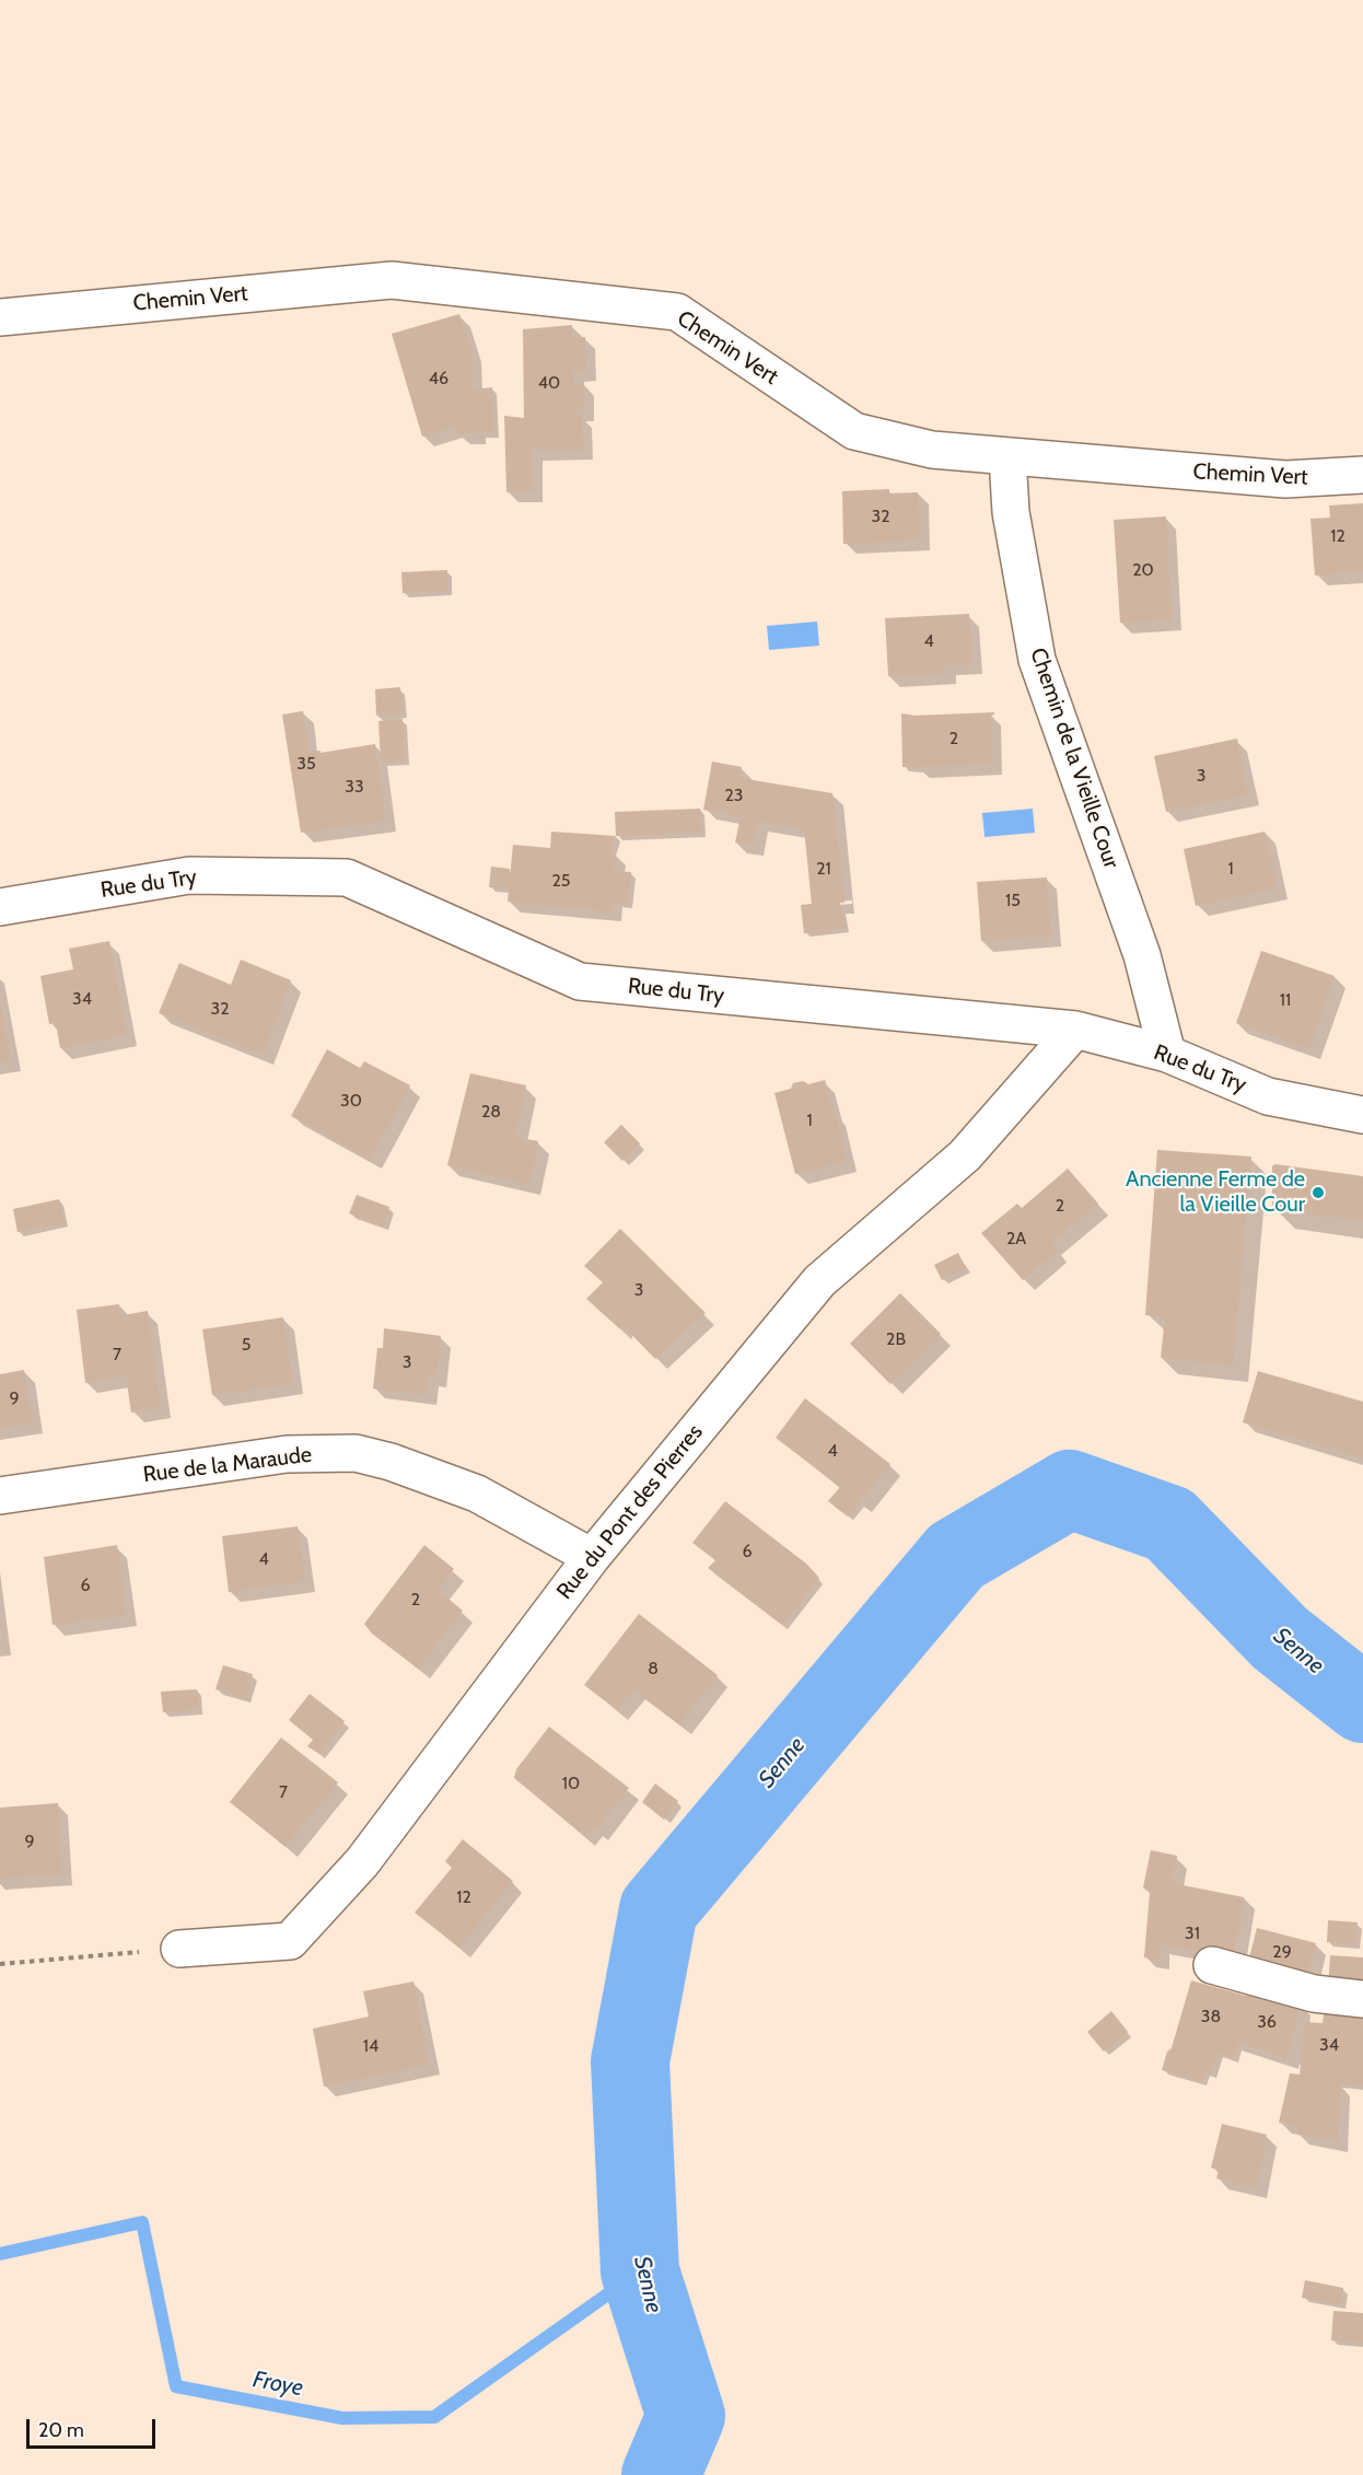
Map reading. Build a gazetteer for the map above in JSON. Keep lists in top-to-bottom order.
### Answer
{
  "streets": {
    "street": [
      "Chemin Vert",
      "Chemin de la Vieille Cour",
      "Rue du Try",
      "Rue de la Maraude",
      "Rue du Pont des Pierres"
    ]
  },
  "crossings": [
    ["Chemin Vert", "Chemin de la Vieille Cour"],
    ["Chemin de la Vieille Cour", "Rue du Try"],
    ["Rue du Try", "Rue du Pont des Pierres"],
    ["Rue de la Maraude", "Rue du Pont des Pierres"]
  ],
  "water": ["Senne", "Froye"],
  "places": ["Ancienne Ferme de la Vieille Cour"],
  "house_numbers": [
    "46",
    "40",
    "32",
    "12",
    "20",
    "4",
    "2",
    "35",
    "3",
    "33",
    "23",
    "21",
    "1",
    "25",
    "15",
    "34",
    "11",
    "32",
    "30",
    "28",
    "1",
    "2",
    "2A",
    "3",
    "2B",
    "5",
    "7",
    "3",
    "9",
    "4",
    "6",
    "4",
    "6",
    "2",
    "8",
    "10",
    "7",
    "9",
    "12",
    "31",
    "29",
    "38",
    "36",
    "34",
    "14"
  ],
  "scale_bar": "20 m"
}
